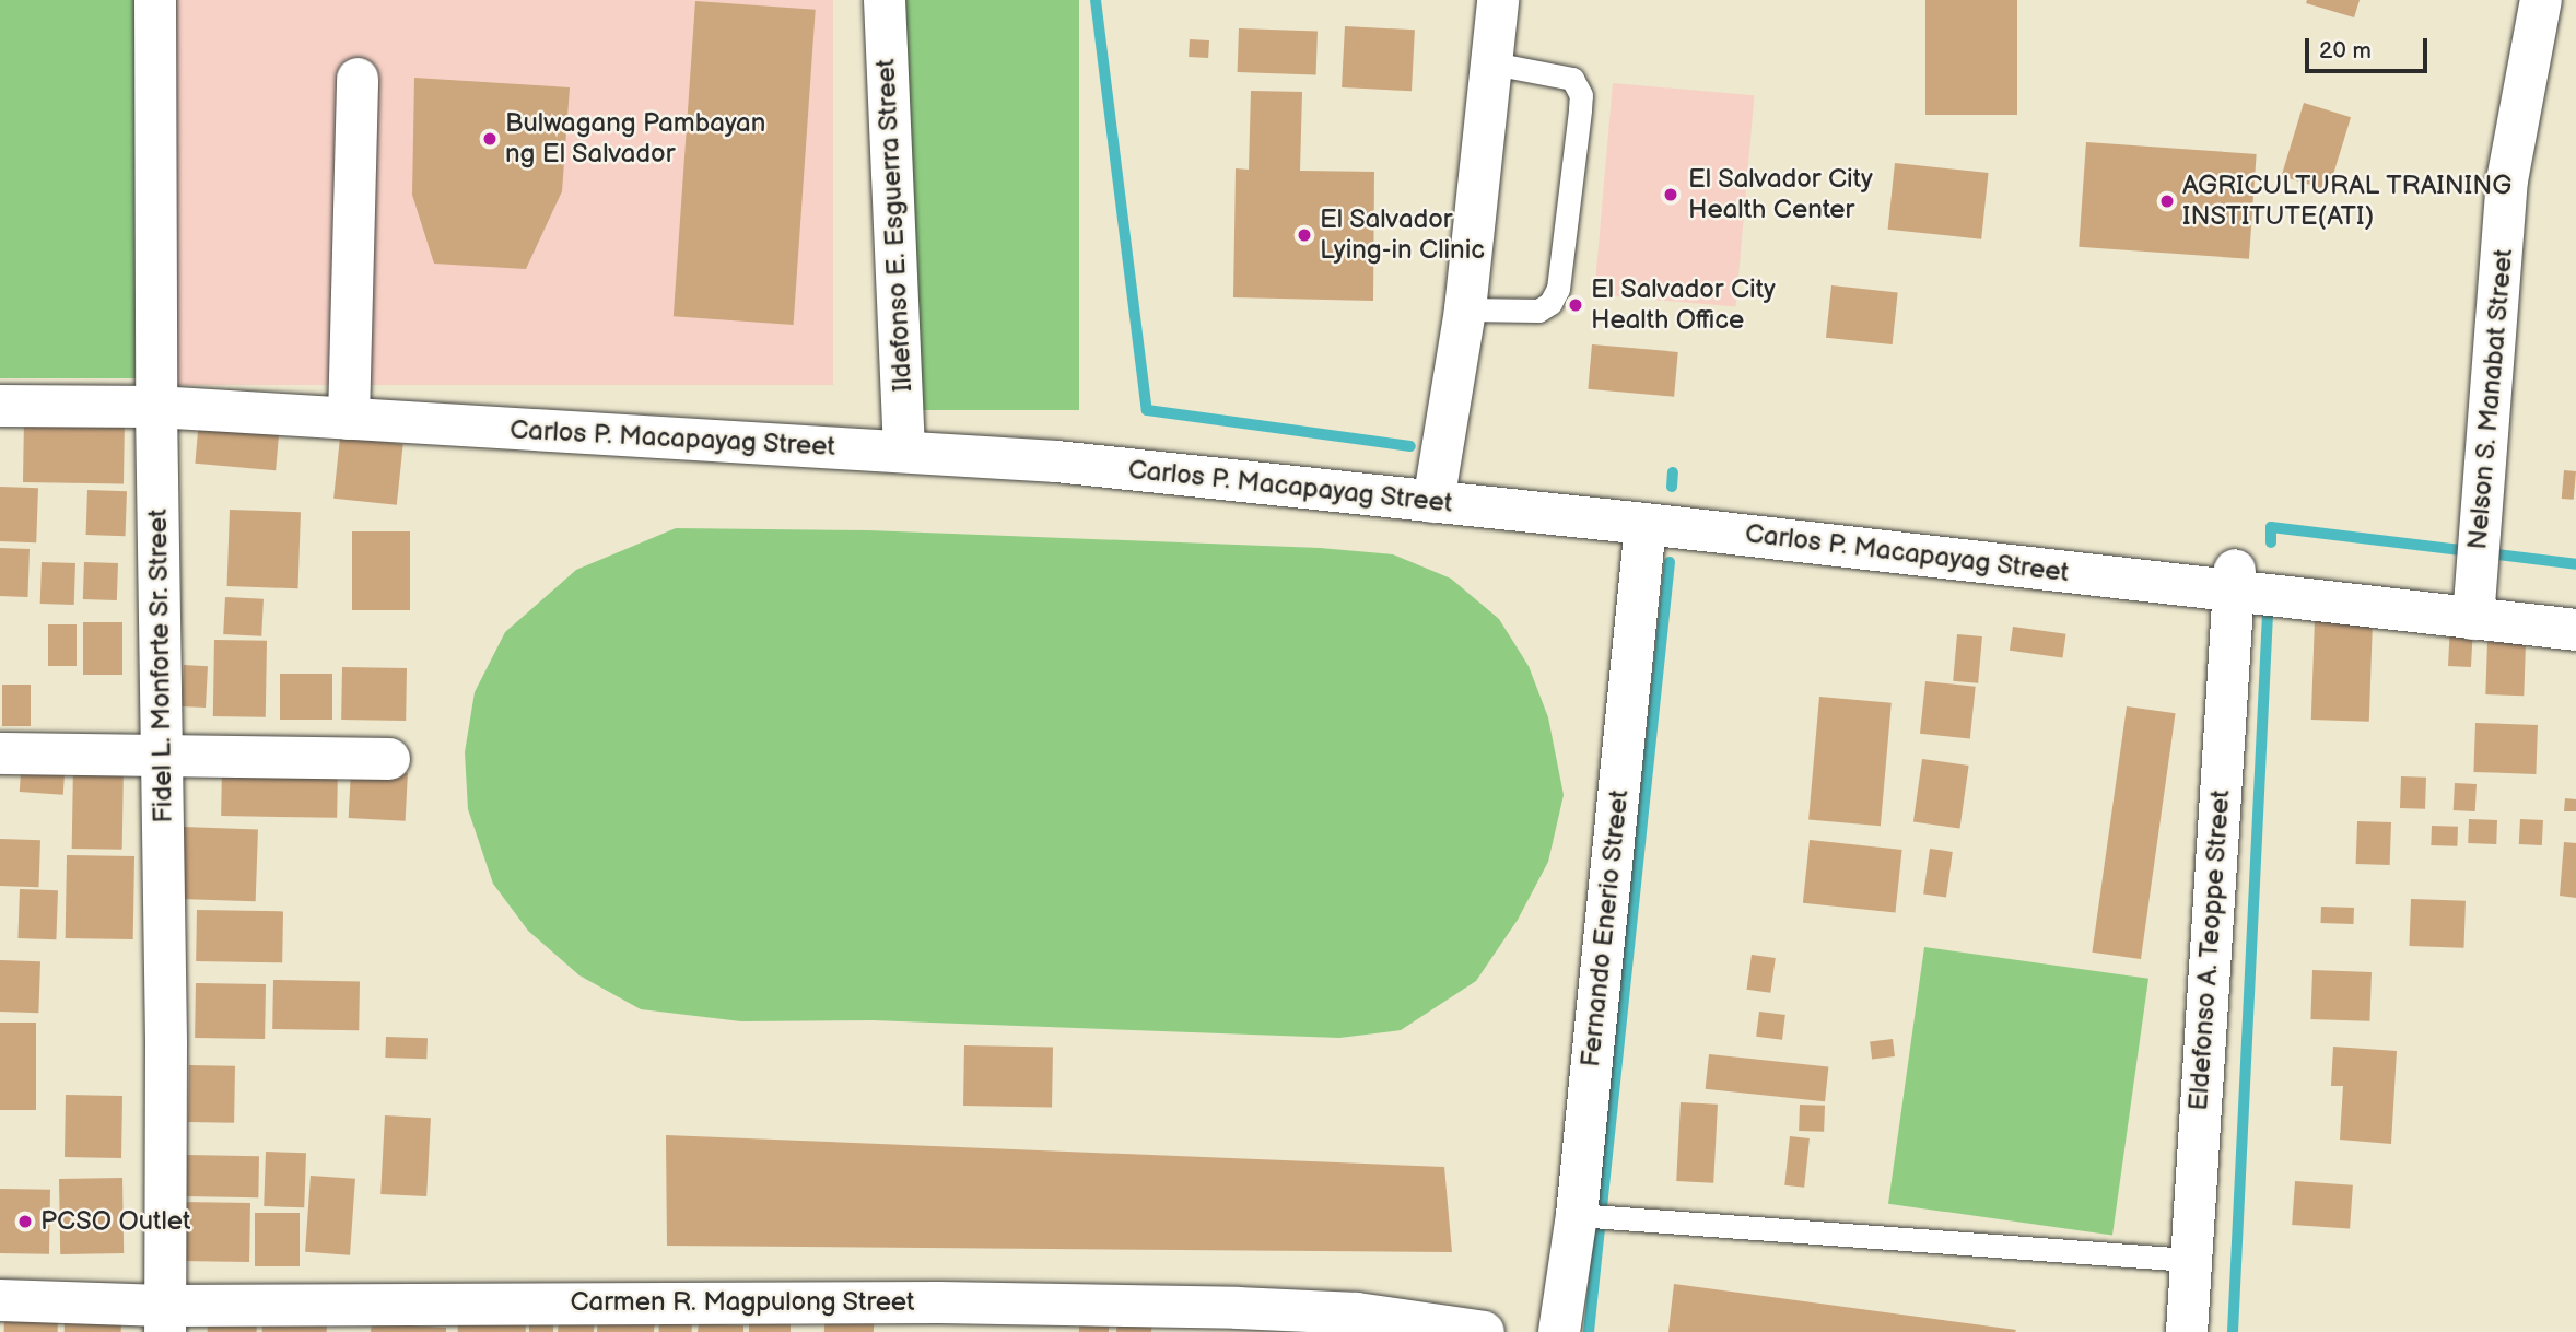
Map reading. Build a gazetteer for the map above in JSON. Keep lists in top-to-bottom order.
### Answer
{
  "streets": {
    "street": [
      "Ildefonso E. Esguerra Street",
      "Nelson S. Manabat Street",
      "Carlos P. Macapayag Street",
      "Fidel L. Monforte Sr. Street",
      "Fernando Enerio Street",
      "Eldefonso A. Teoppe Street",
      "Carmen R. Magpulong Street"
    ]
  },
  "crossings": [
    ["Ildefonso E. Esguerra Street", "Carlos P. Macapayag Street"],
    ["Nelson S. Manabat Street", "Carlos P. Macapayag Street"],
    ["Carlos P. Macapayag Street", "Fidel L. Monforte Sr. Street"],
    ["Carlos P. Macapayag Street", "Fernando Enerio Street"],
    ["Carlos P. Macapayag Street", "Eldefonso A. Teoppe Street"],
    ["Fidel L. Monforte Sr. Street", "Carmen R. Magpulong Street"]
  ],
  "places": [
    "Bulwagang Pambayan ng El Salvador",
    "El Salvador City Health Center",
    "AGRICULTURAL TRAINING INSTITUTE(ATI)",
    "El Salvador Lying-in Clinic",
    "El Salvador City Health Office",
    "PCSO Outlet"
  ],
  "scale_bar": "20 m"
}
